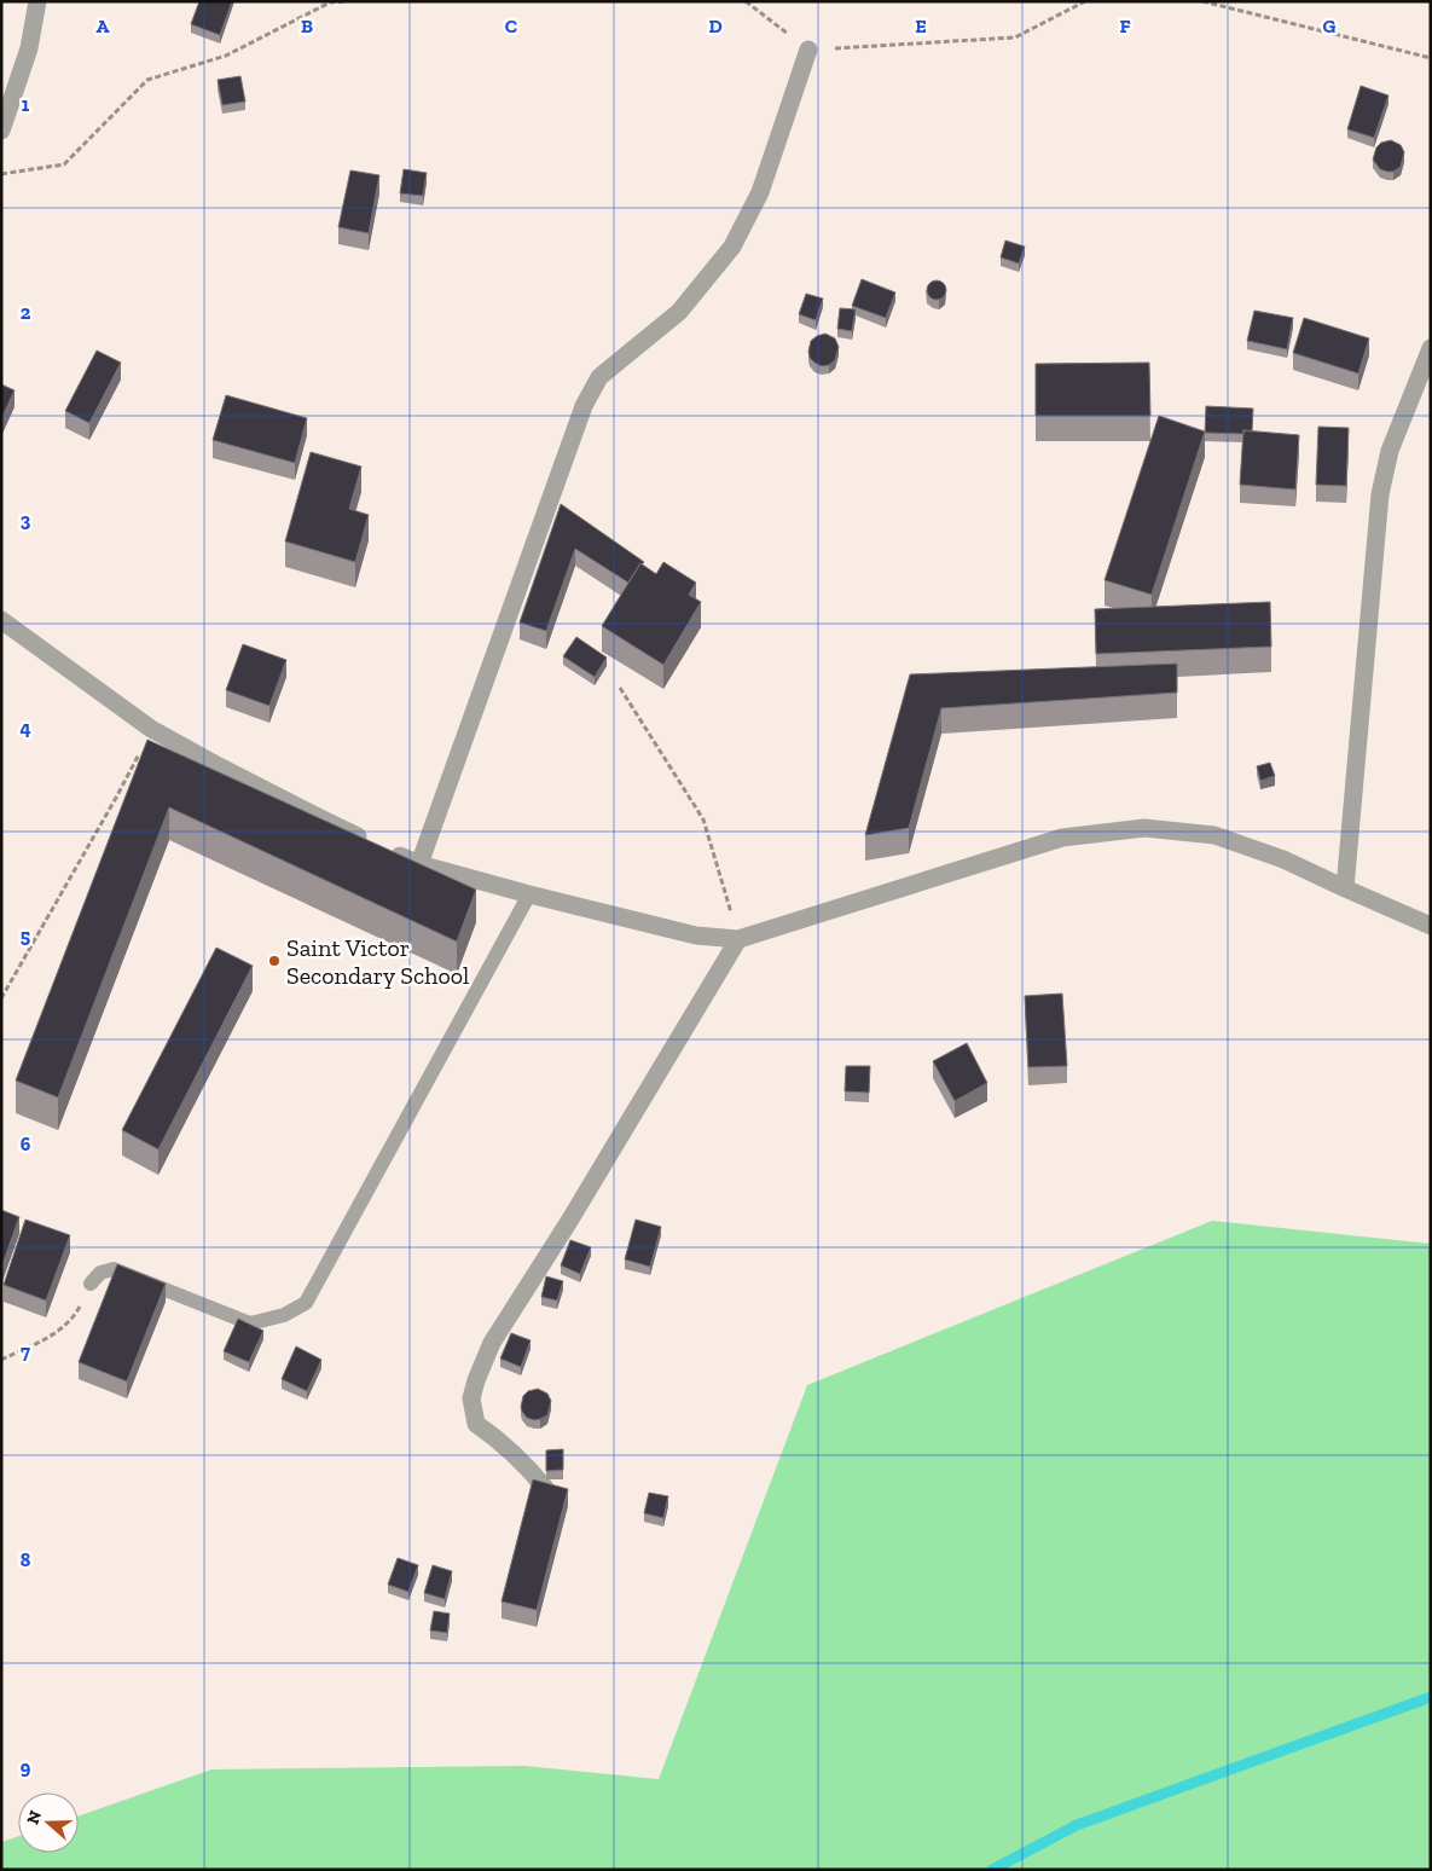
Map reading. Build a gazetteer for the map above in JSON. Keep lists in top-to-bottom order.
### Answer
{
  "places": ["Saint Victor Secondary School"],
  "north": "left",
  "grid": {
    "columns": [
      "A",
      "B",
      "C",
      "D",
      "E",
      "F",
      "G"
    ],
    "rows": [
      "1",
      "2",
      "3",
      "4",
      "5",
      "6",
      "7",
      "8",
      "9"
    ]
  }
}
